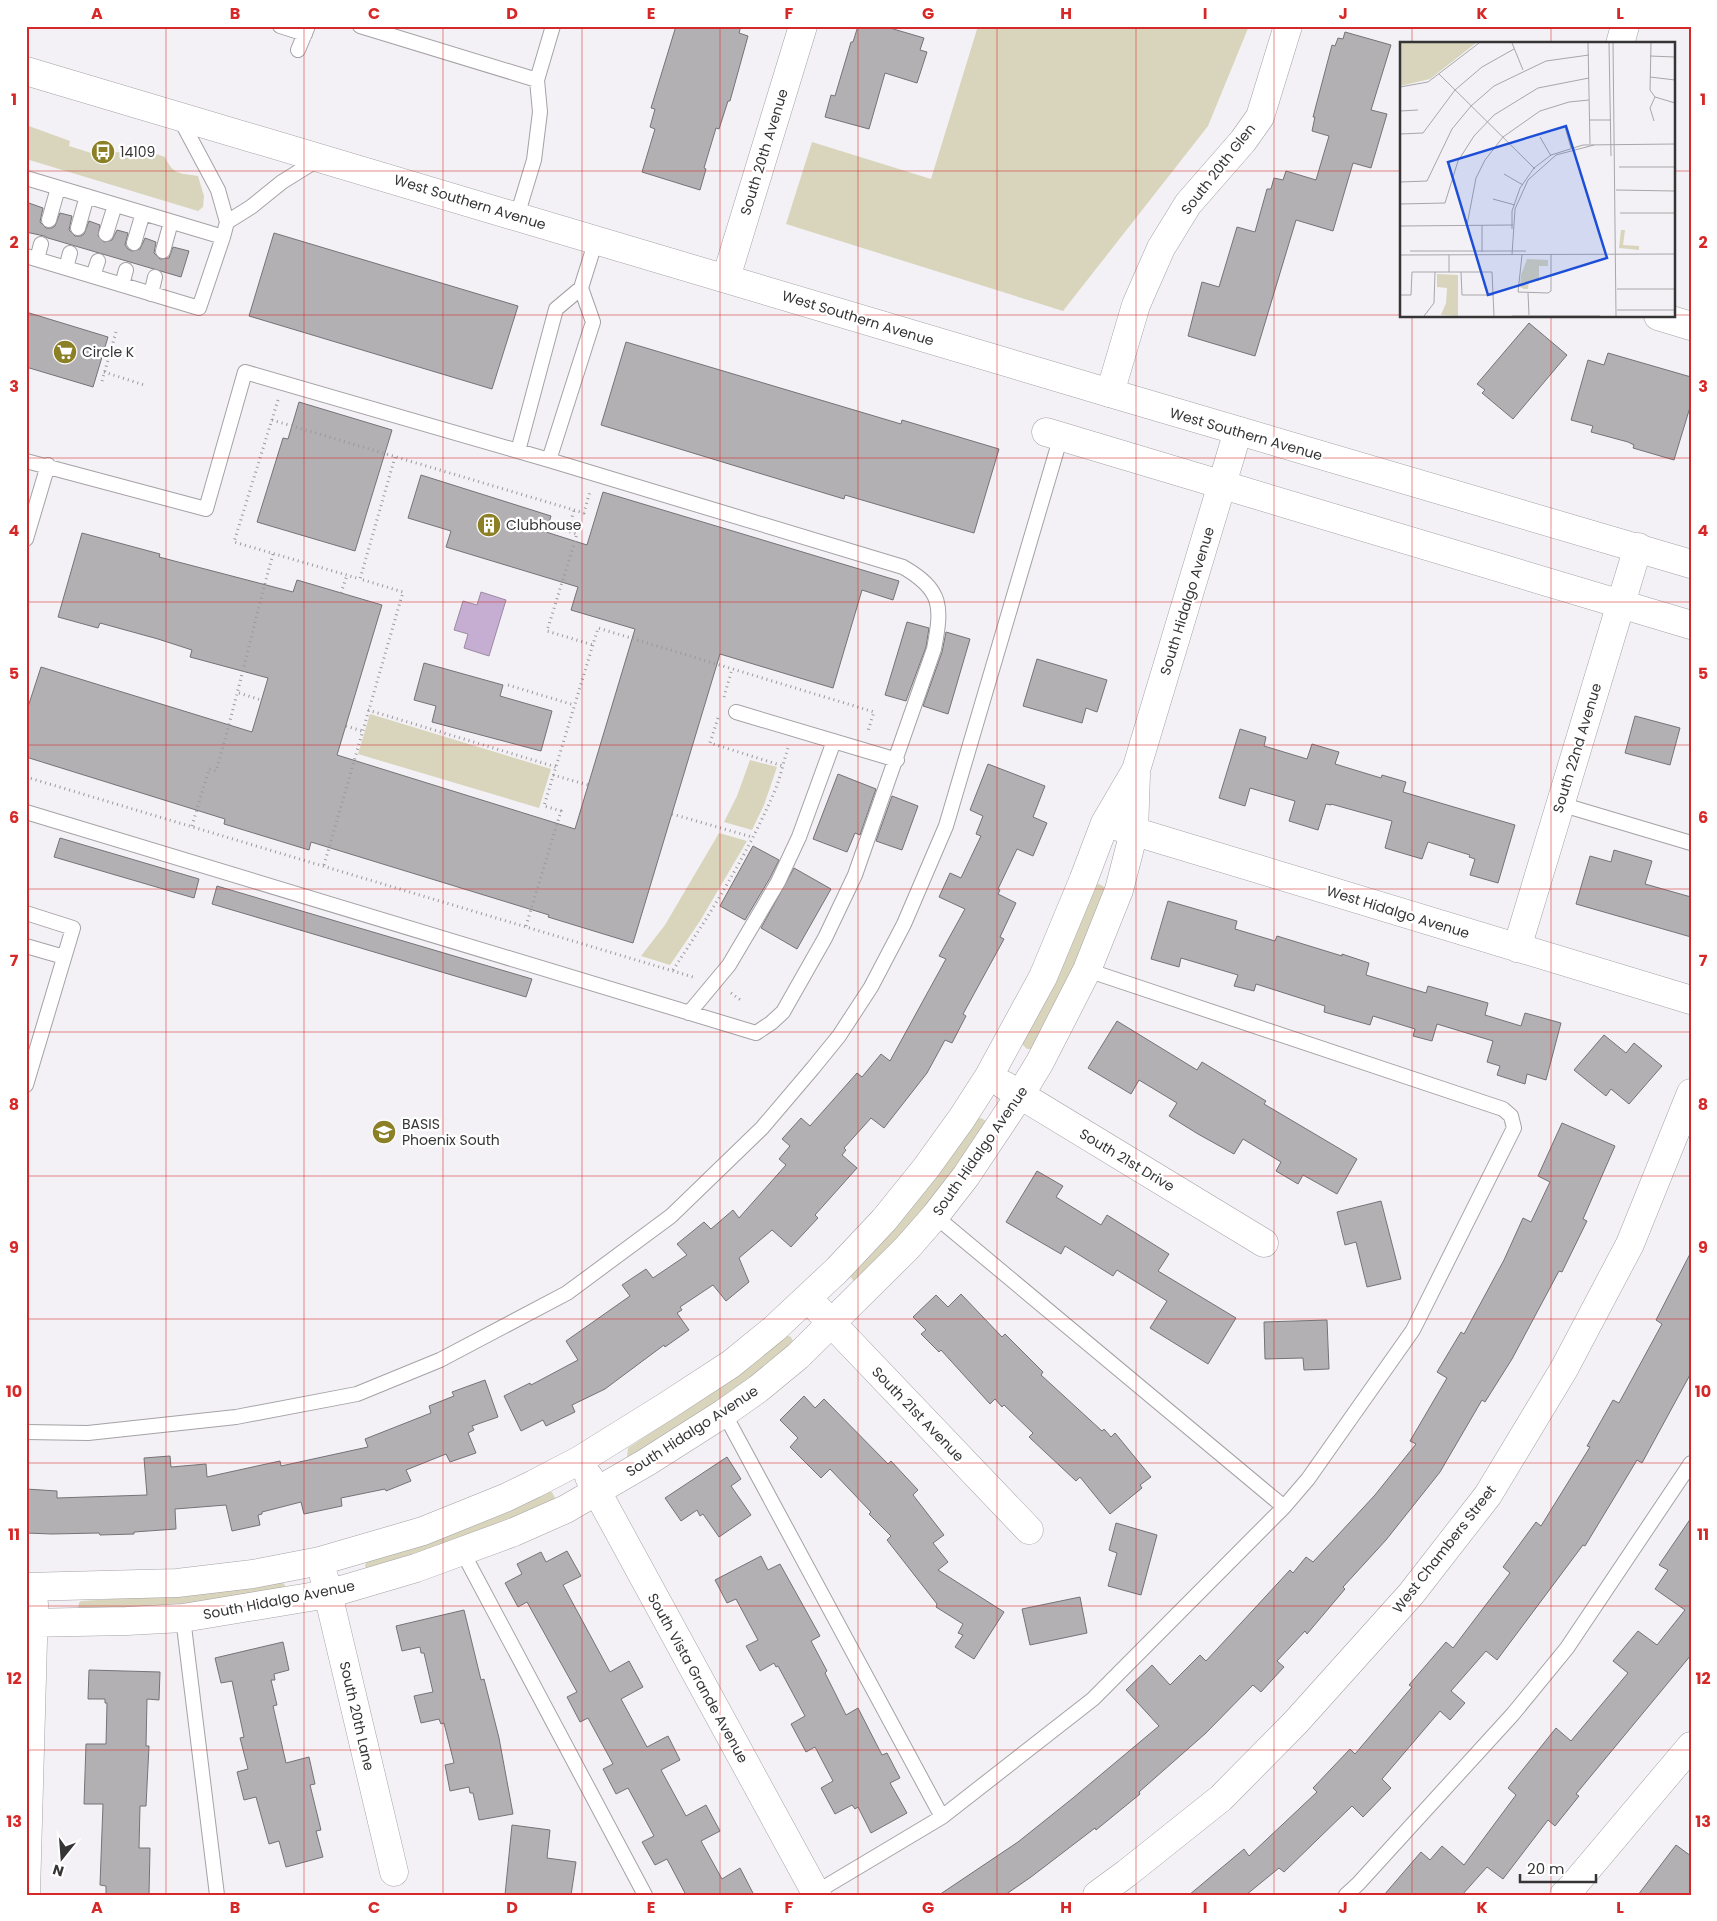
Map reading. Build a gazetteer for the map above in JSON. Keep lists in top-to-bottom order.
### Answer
{
  "streets": {
    "street": [
      "South 20th Avenue",
      "South 20th Glen",
      "West Southern Avenue",
      "South Hidalgo Avenue",
      "South 22nd Avenue",
      "West Hidalgo Avenue",
      "South 21st Drive",
      "South 21st Avenue",
      "West Chambers Street",
      "South Vista Grande Avenue",
      "South 20th Lane"
    ]
  },
  "crossings": [
    ["South 20th Avenue", "West Southern Avenue"],
    ["South 20th Glen", "West Southern Avenue"],
    ["West Southern Avenue", "South Hidalgo Avenue"],
    ["West Southern Avenue", "South 22nd Avenue"],
    ["South Hidalgo Avenue", "West Hidalgo Avenue"],
    ["South Hidalgo Avenue", "South 21st Drive"],
    ["South Hidalgo Avenue", "South 21st Avenue"],
    ["South Hidalgo Avenue", "South Vista Grande Avenue"],
    ["South Hidalgo Avenue", "South 20th Lane"],
    ["South 22nd Avenue", "West Hidalgo Avenue"]
  ],
  "places": {
    "bus stop": ["14109"],
    "supermarket": ["Circle K"],
    "building": ["Clubhouse"],
    "school or university": ["BASIS Phoenix South"]
  },
  "scale_bar": "20 m",
  "north": "bottom",
  "grid": {
    "columns": [
      "A",
      "B",
      "C",
      "D",
      "E",
      "F",
      "G",
      "H",
      "I",
      "J",
      "K",
      "L"
    ],
    "rows": [
      "1",
      "2",
      "3",
      "4",
      "5",
      "6",
      "7",
      "8",
      "9",
      "10",
      "11",
      "12",
      "13"
    ]
  }
}
